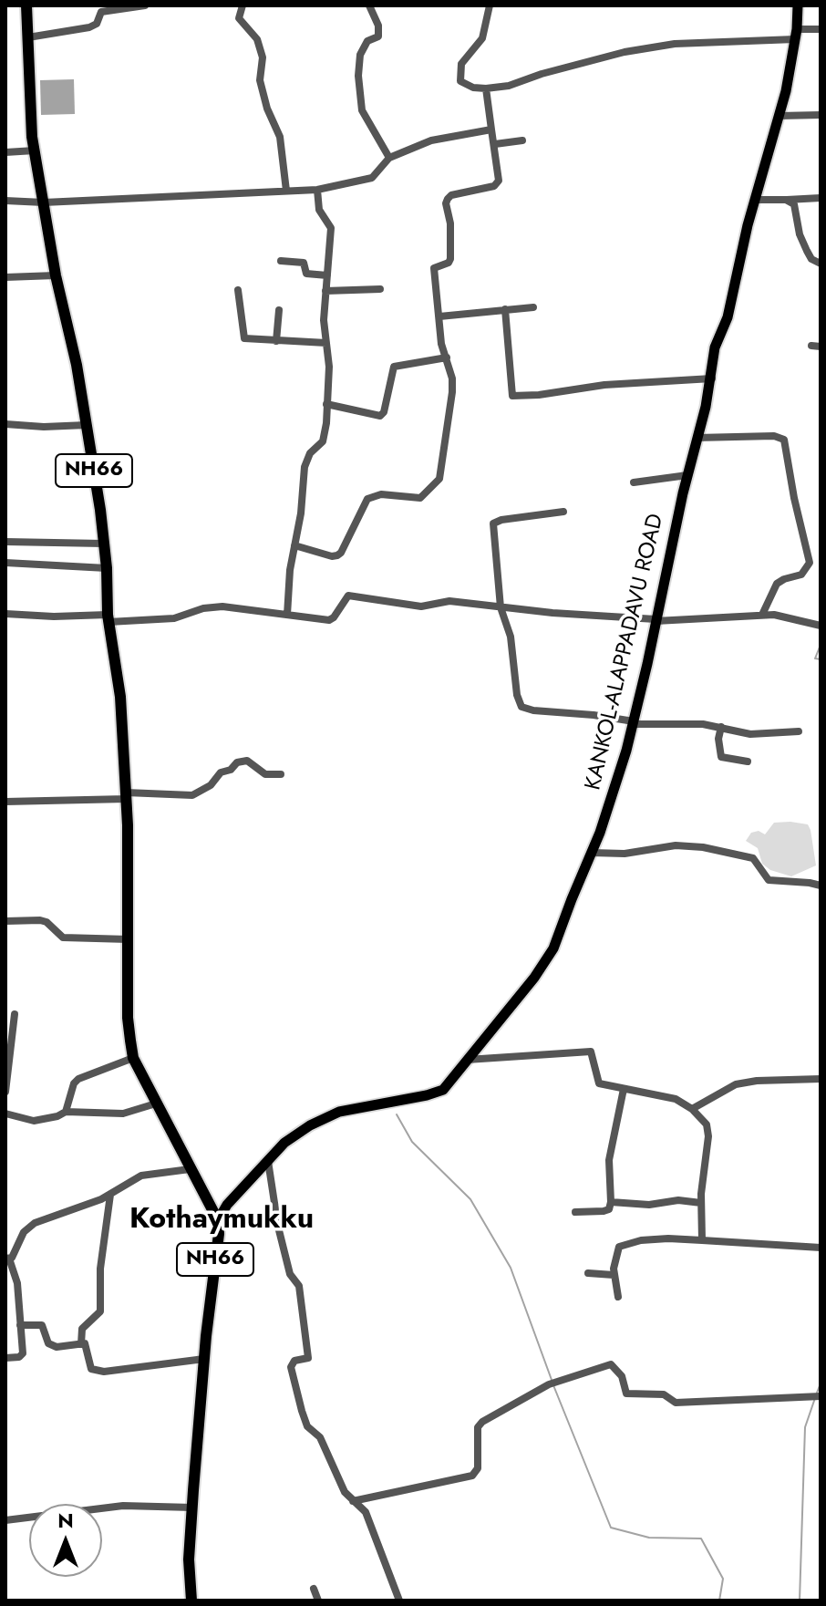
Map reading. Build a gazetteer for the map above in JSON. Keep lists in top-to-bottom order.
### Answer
{
  "streets": {
    "highway": ["NH66"],
    "main road": ["KANKOL-ALAPPADAVU ROAD"]
  },
  "crossings": [
    ["NH66", "KANKOL-ALAPPADAVU ROAD"]
  ],
  "districts": ["Kothaymukku"],
  "north": "top"
}
